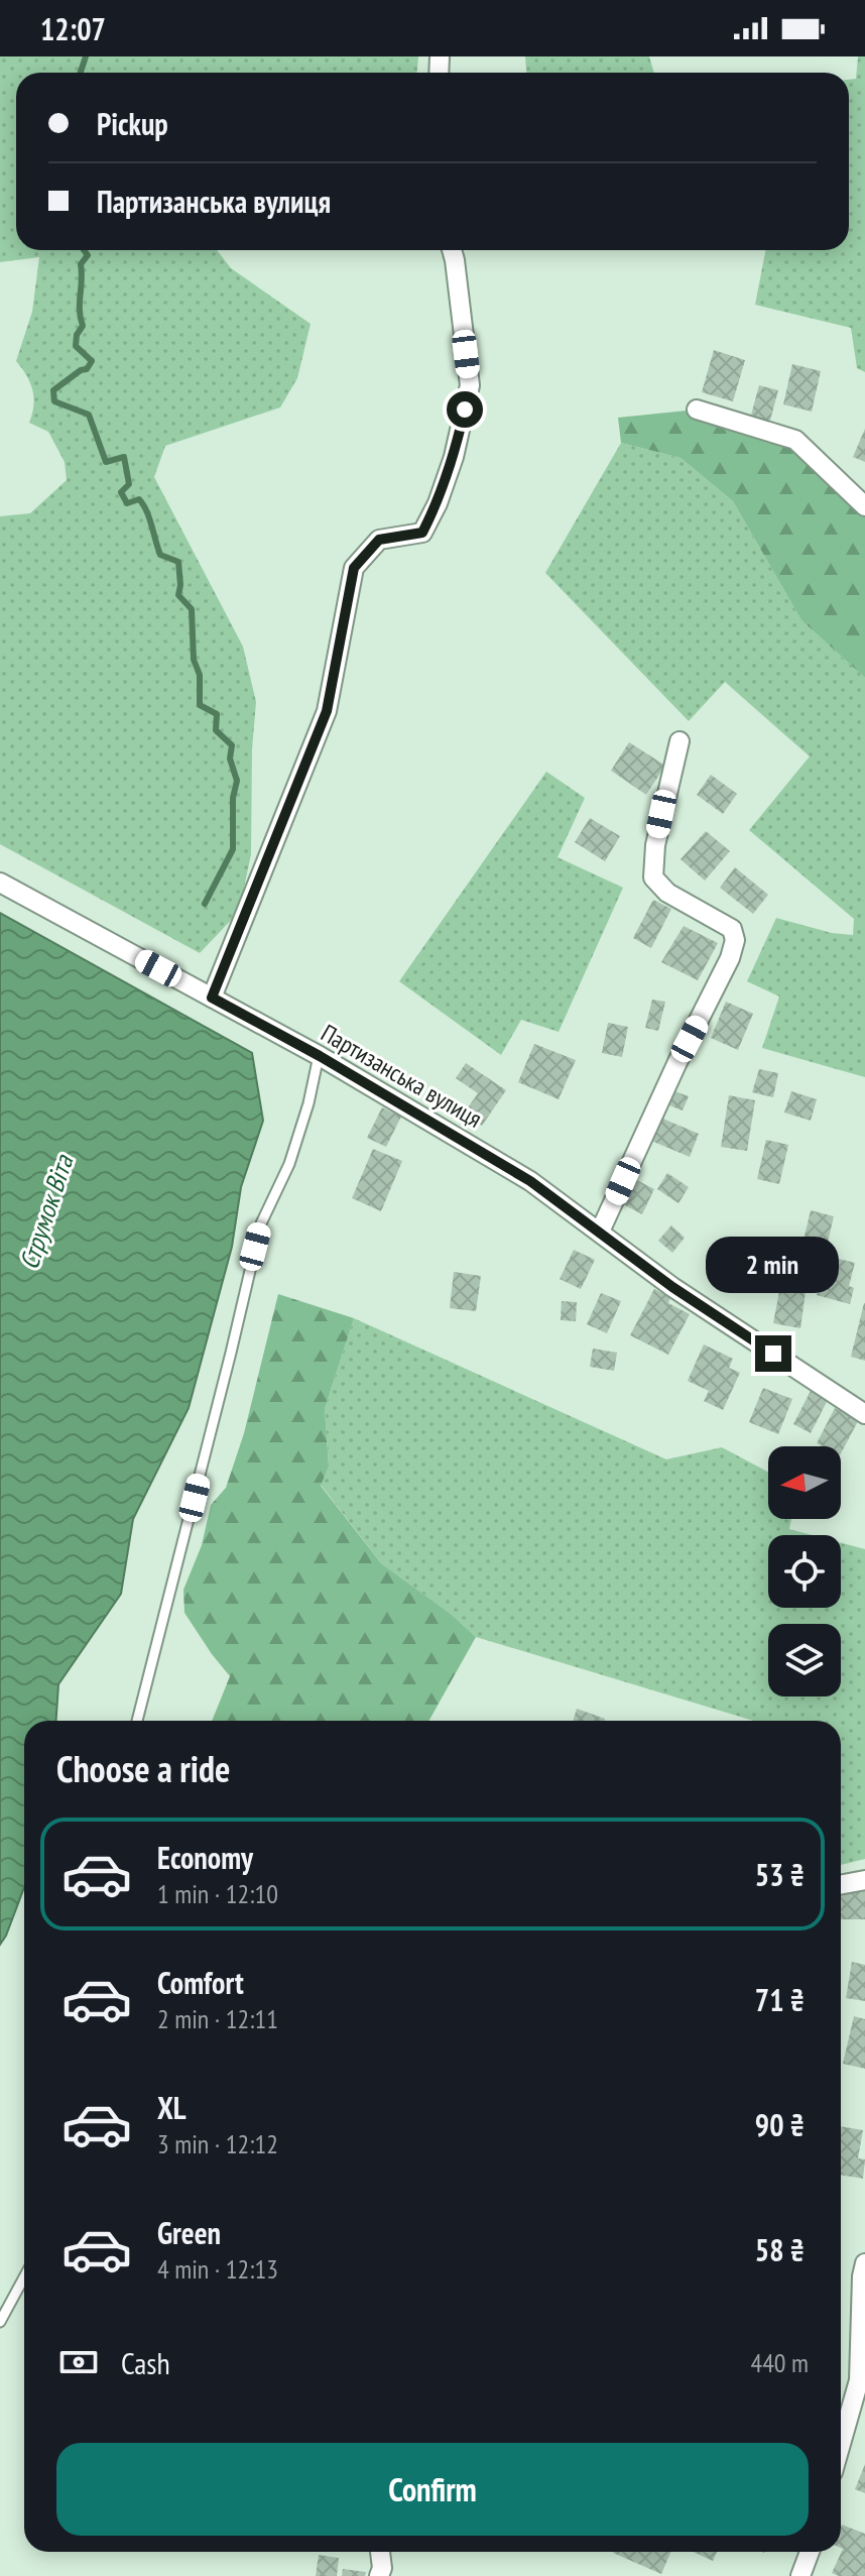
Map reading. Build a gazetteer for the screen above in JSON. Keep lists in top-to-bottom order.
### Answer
{
  "streets": {
    "street": ["Партизанська вулиця"]
  },
  "water": ["Струмок Віта"],
  "north": "left",
  "page": {
    "status": "12:07",
    "banner": ["Pickup", "Партизанська вулиця"],
    "bubble": "2 min",
    "heading": "Choose a ride",
    "list": [
      {
        "name": "Economy",
        "note": "1 min · 12:10",
        "value": "53 ₴"
      },
      {
        "name": "Comfort",
        "note": "2 min · 12:11",
        "value": "71 ₴"
      },
      {
        "name": "XL",
        "note": "3 min · 12:12",
        "value": "90 ₴"
      },
      {
        "name": "Green",
        "note": "4 min · 12:13",
        "value": "58 ₴"
      }
    ],
    "pay": ["Cash", "440 m"],
    "buttons": "Confirm"
  }
}
